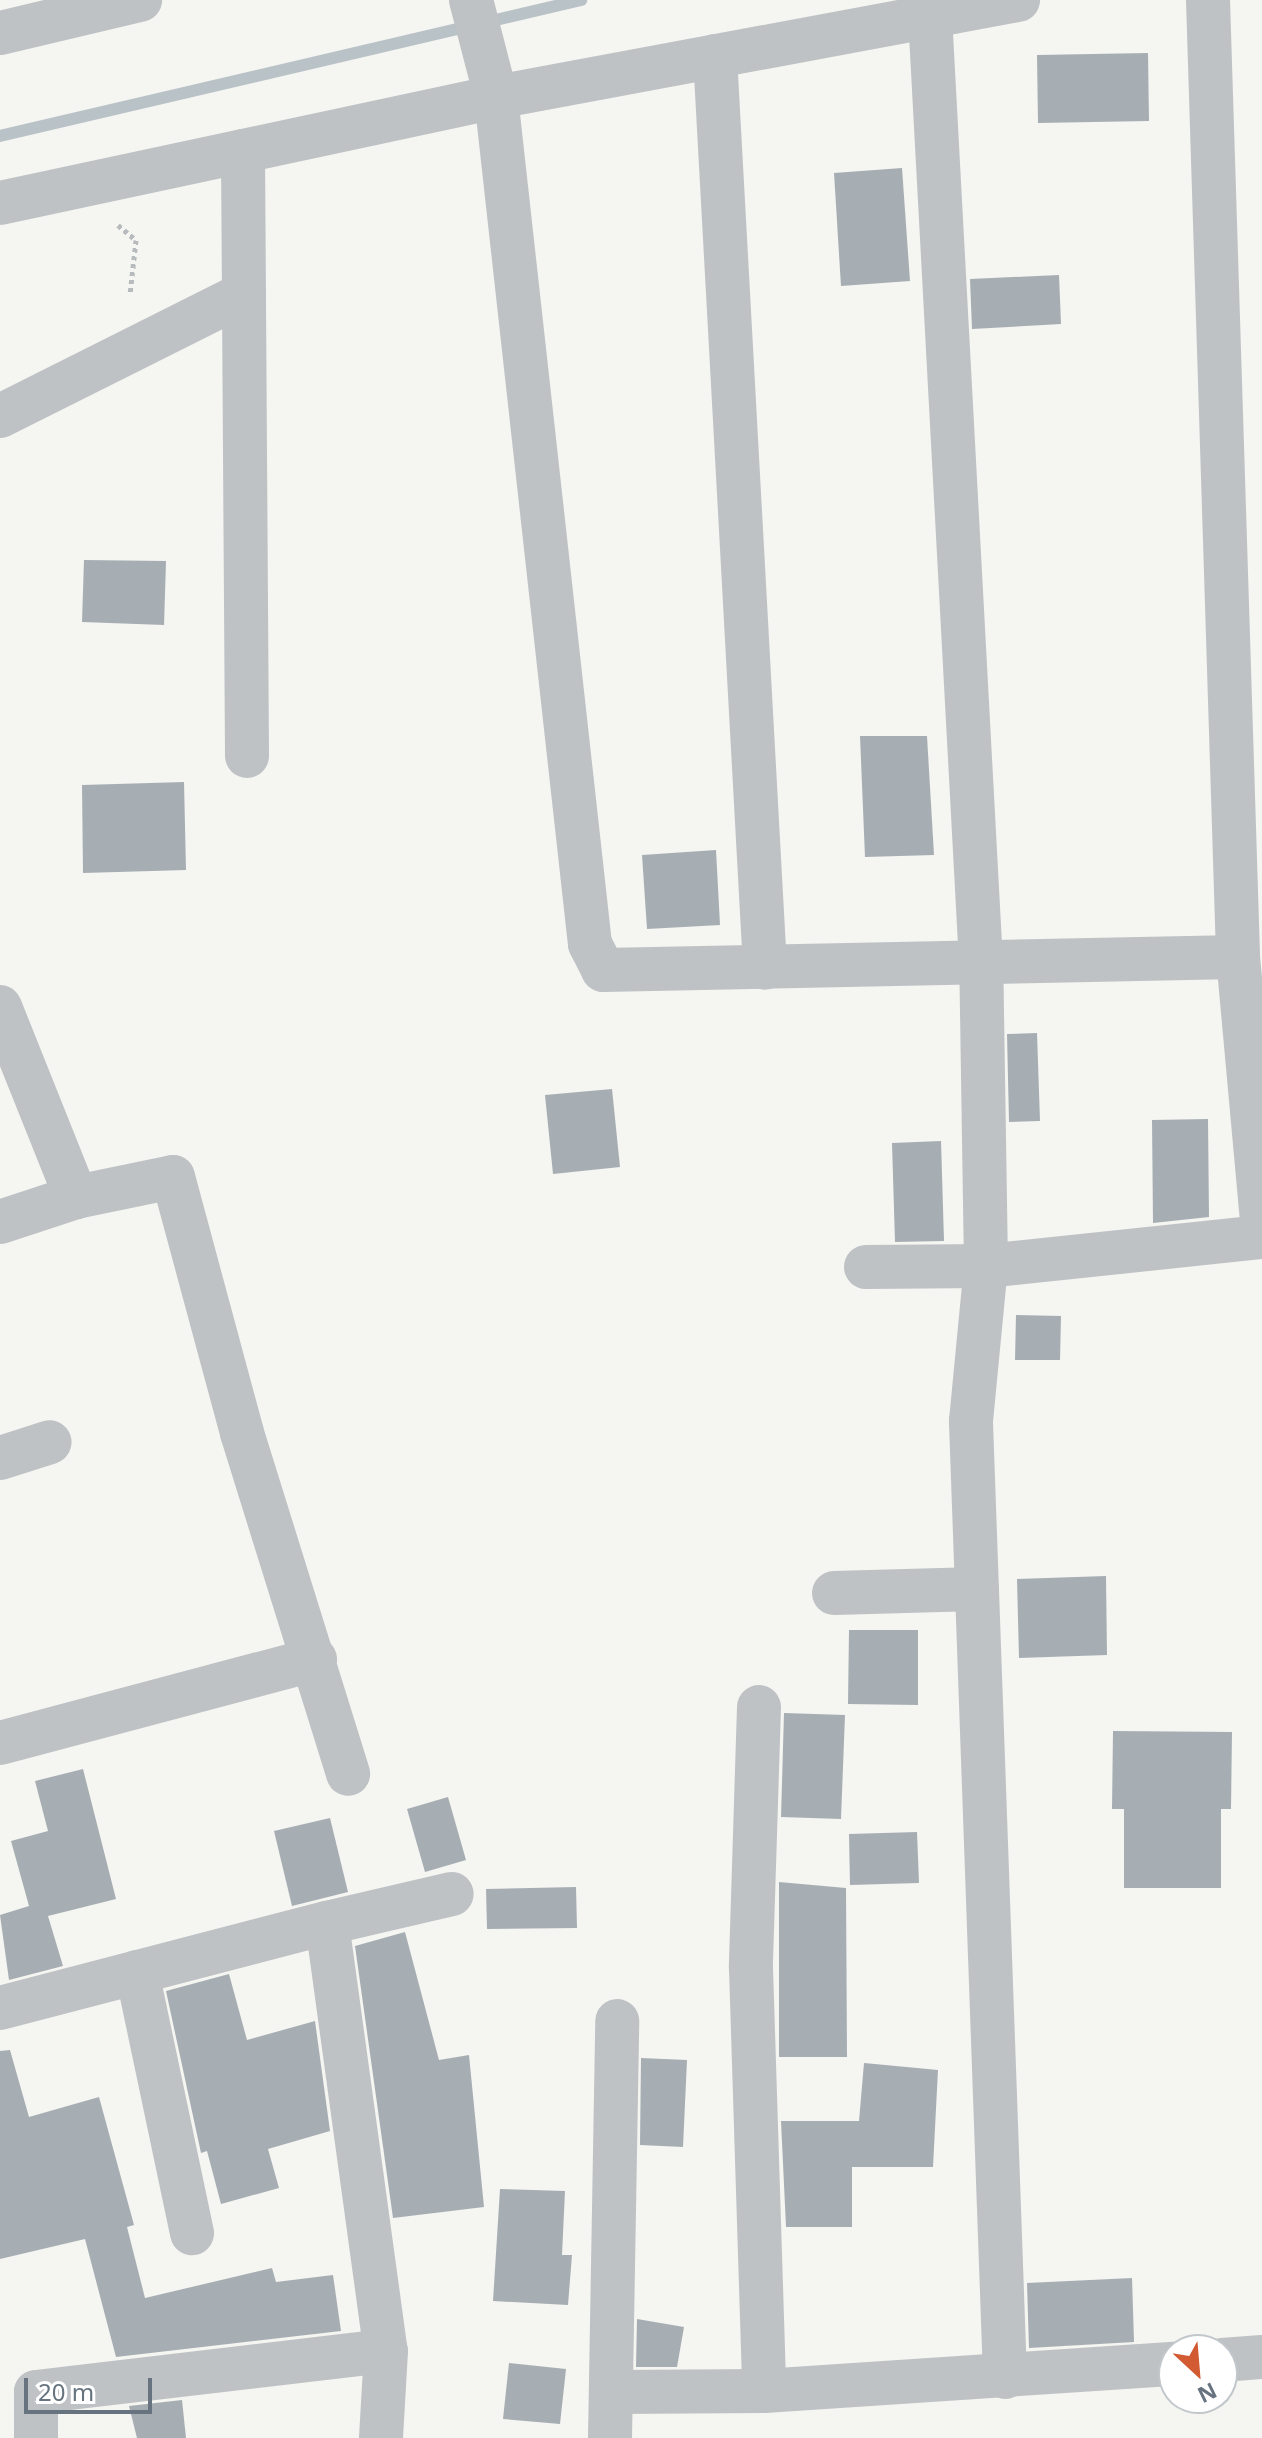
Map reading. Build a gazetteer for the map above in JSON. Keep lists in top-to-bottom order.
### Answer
{
  "scale_bar": "20 m",
  "north": "bottom right"
}
